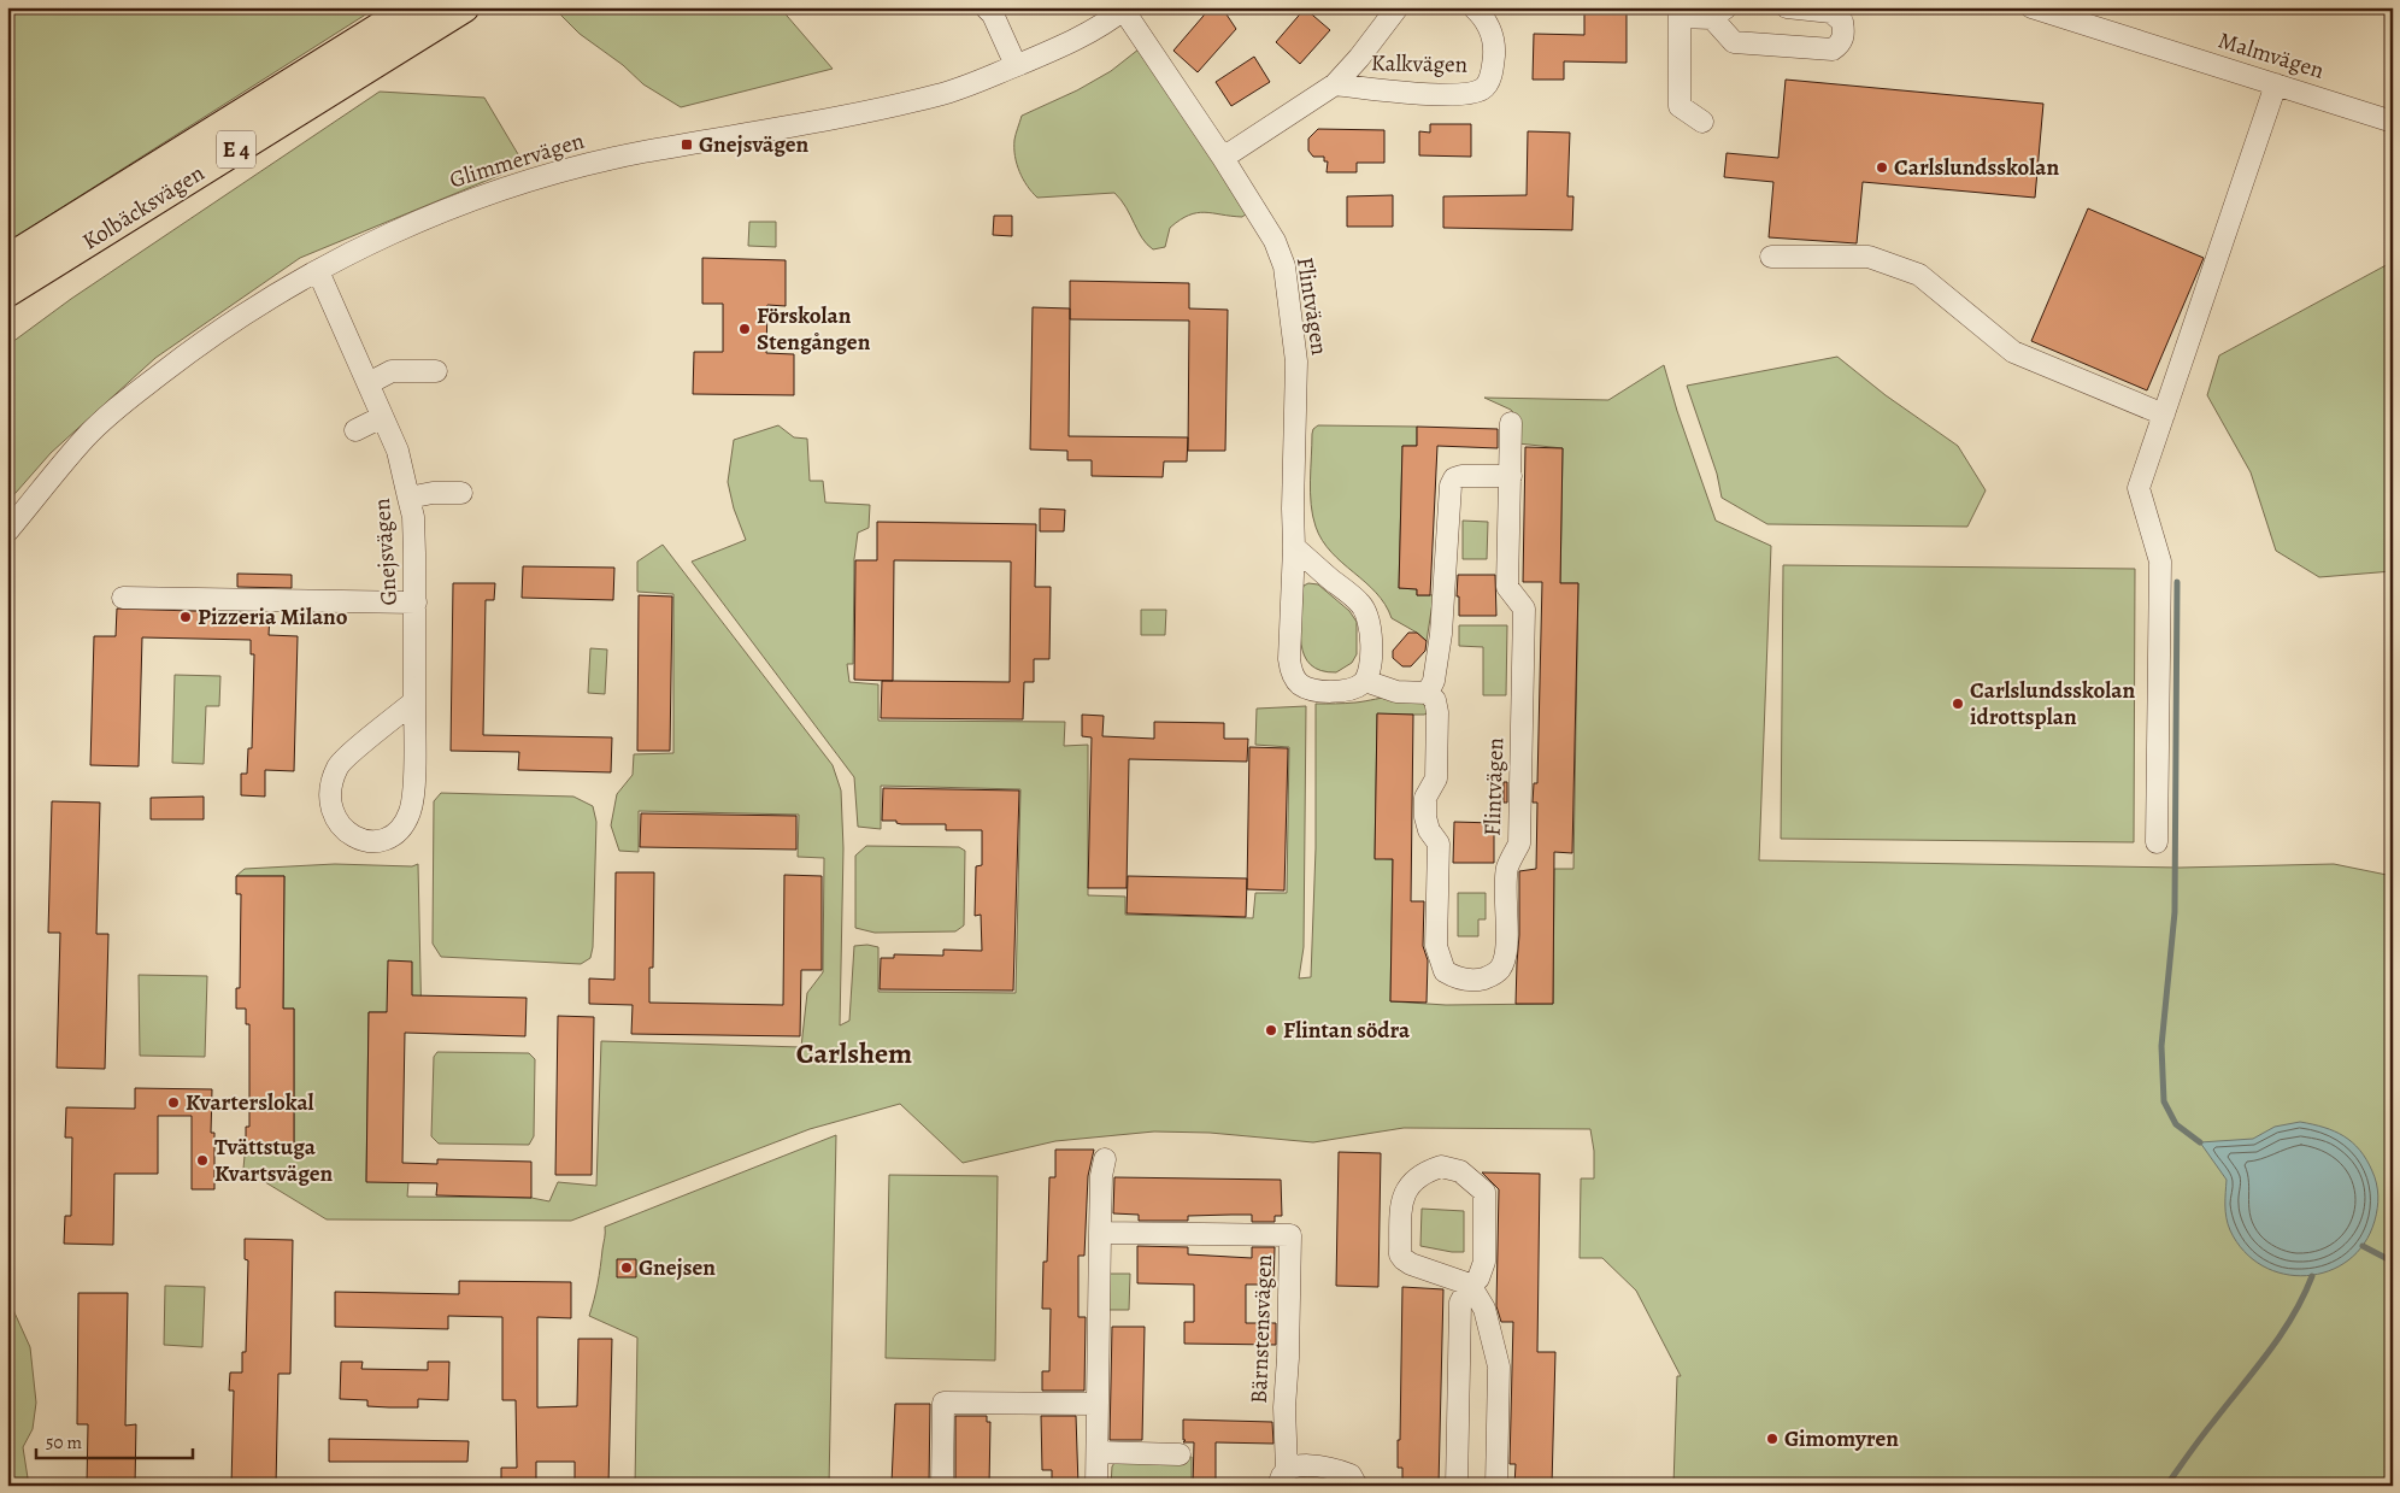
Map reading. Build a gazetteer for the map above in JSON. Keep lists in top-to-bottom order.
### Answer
{
  "streets": {
    "highway": ["E 4", "Kolbäcksvägen"],
    "street": [
      "Malmvägen",
      "Kalkvägen",
      "Glimmervägen",
      "Flintvägen",
      "Gnejsvägen",
      "Bärnstensvägen"
    ]
  },
  "crossings": [
    ["Kalkvägen", "Flintvägen"],
    ["Glimmervägen", "Flintvägen"],
    ["Glimmervägen", "Gnejsvägen"]
  ],
  "districts": ["Carlshem"],
  "places": {
    "transit": ["Gnejsvägen"],
    "other": [
      "Carlslundsskolan",
      "Förskolan Stengången",
      "Pizzeria Milano",
      "Carlslundsskolan idrottsplan",
      "Flintan södra",
      "Kvarterslokal",
      "Tvättstuga Kvartsvägen",
      "Gnejsen",
      "Gimomyren"
    ]
  },
  "scale_bar": "50 m"
}
